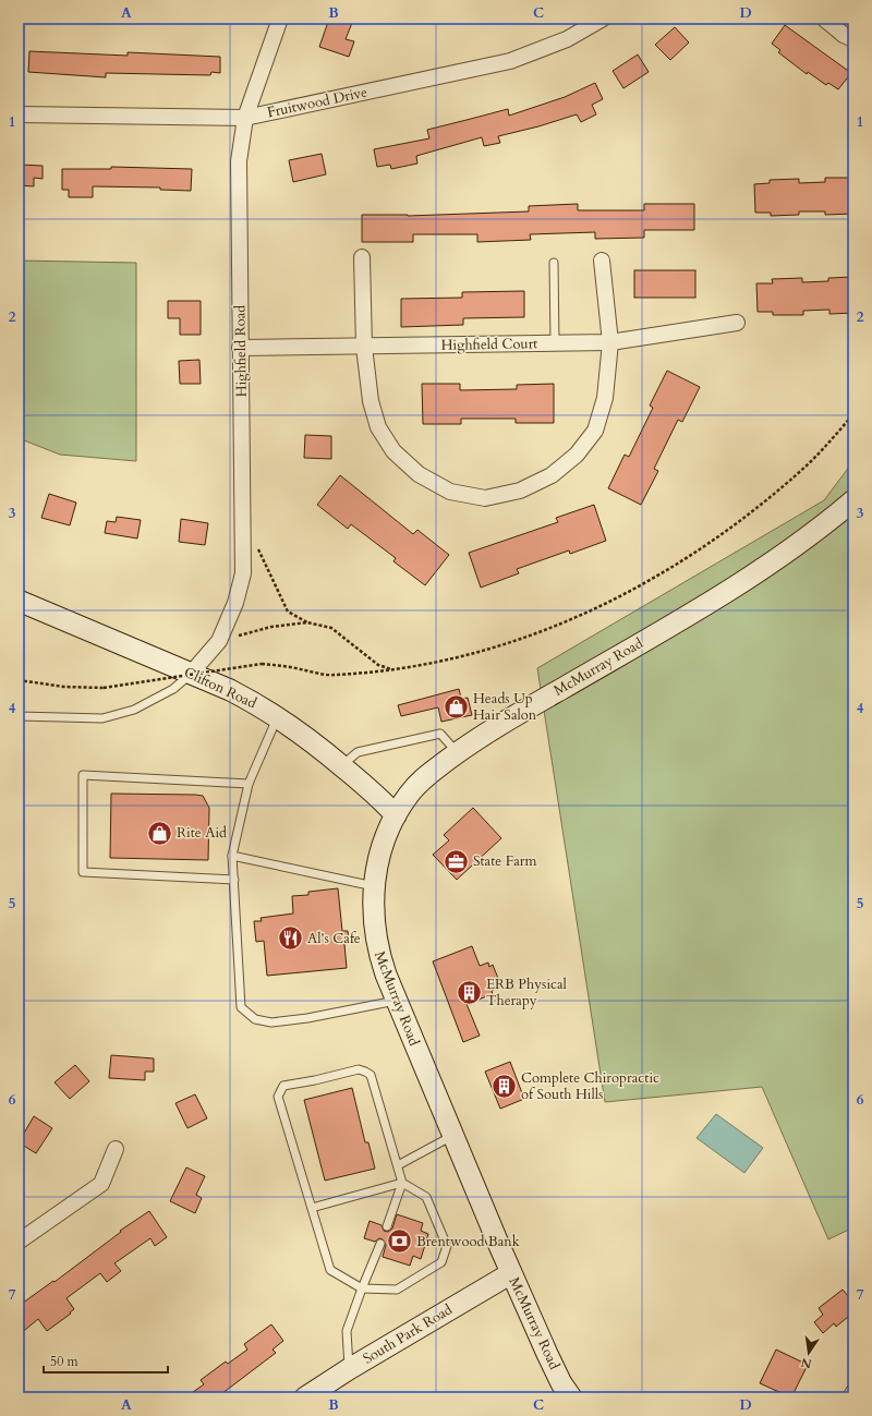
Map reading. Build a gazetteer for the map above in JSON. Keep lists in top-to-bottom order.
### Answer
{
  "streets": {
    "main road": ["McMurray Road", "Clifton Road", "South Park Road"],
    "street": ["Fruitwood Drive", "Highfield Court", "Highfield Road"]
  },
  "crossings": [
    ["Fruitwood Drive", "Highfield Road"],
    ["Highfield Court", "Highfield Road"],
    ["Highfield Road", "Clifton Road"],
    ["McMurray Road", "Clifton Road"],
    ["McMurray Road", "South Park Road"]
  ],
  "places": {
    "shop": ["Heads Up Hair Salon", "Rite Aid"],
    "office": ["State Farm"],
    "restaurant": ["Al's Cafe"],
    "building": ["ERB Physical Therapy", "Complete Chiropractic of South Hills"],
    "bank": ["Brentwood Bank"]
  },
  "scale_bar": "50 m",
  "north": "bottom",
  "grid": {
    "columns": [
      "A",
      "B",
      "C",
      "D"
    ],
    "rows": [
      "1",
      "2",
      "3",
      "4",
      "5",
      "6",
      "7"
    ]
  }
}
